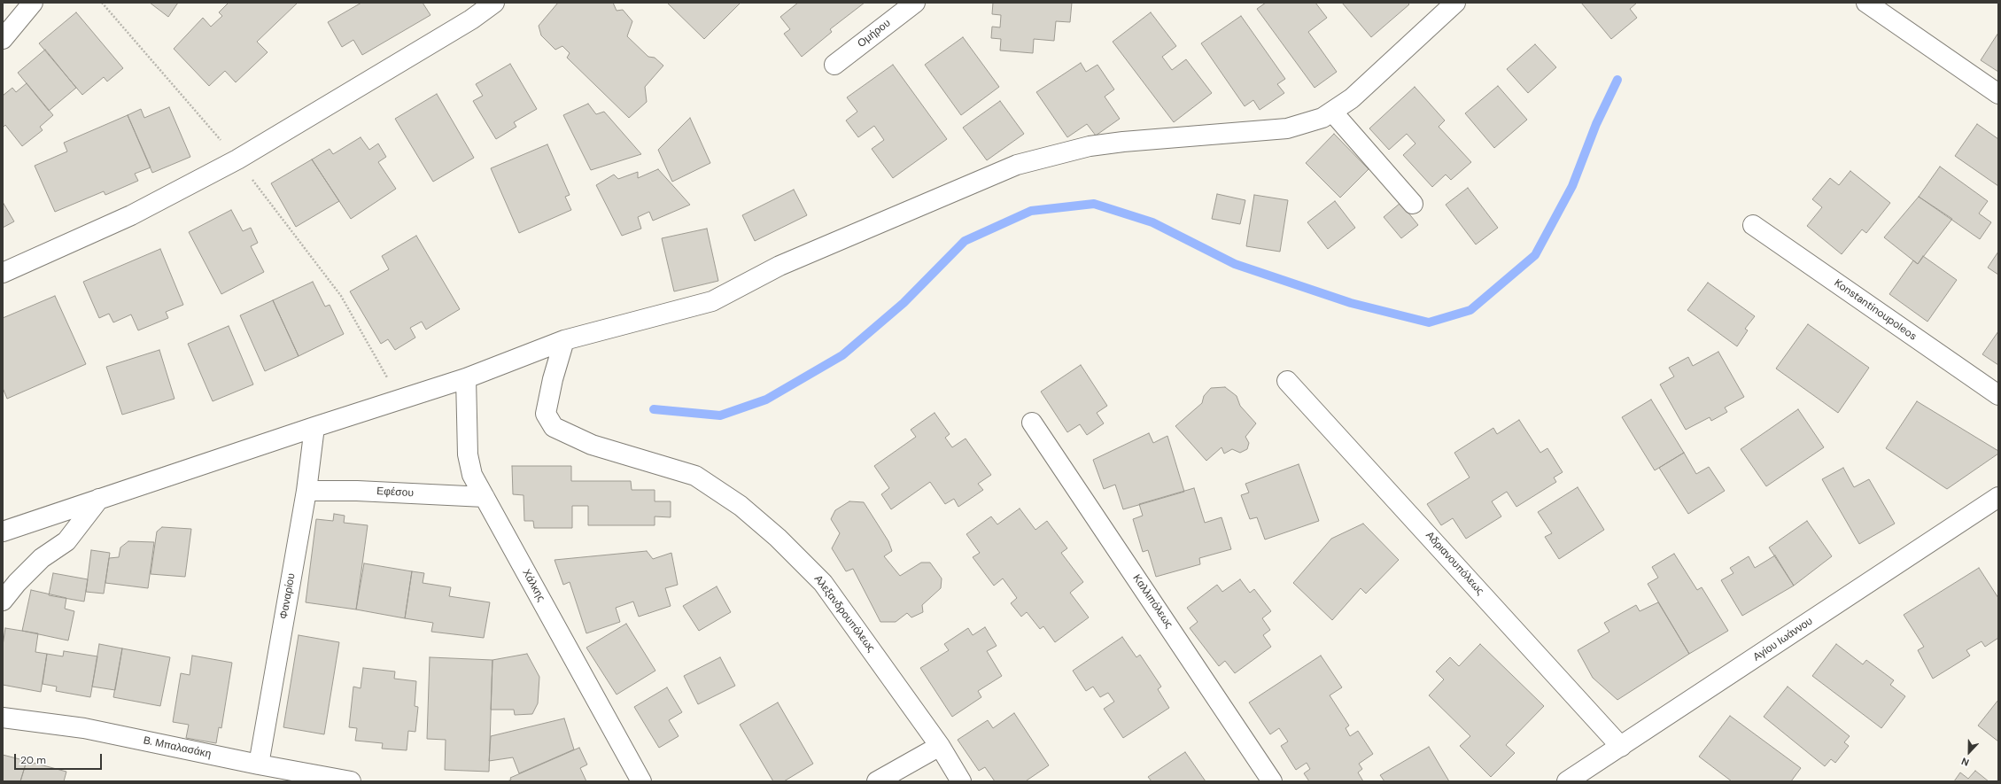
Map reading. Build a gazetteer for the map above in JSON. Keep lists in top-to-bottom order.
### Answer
{
  "streets": {
    "street": [
      "Ομήρου",
      "Konstantinoupoleos",
      "Εφέσου",
      "Αδριανουπόλεως",
      "Χάλκης",
      "Φαναρίου",
      "Καλλιπόλεως",
      "Αλεξανδρουπόλεως",
      "Αγίου Ιωάννου",
      "Β. Μπαλασάκη"
    ]
  },
  "crossings": [
    ["Εφέσου", "Χάλκης"],
    ["Εφέσου", "Φαναρίου"],
    ["Αδριανουπόλεως", "Αγίου Ιωάννου"],
    ["Φαναρίου", "Β. Μπαλασάκη"]
  ],
  "scale_bar": "20 m",
  "north": "bottom"
}
